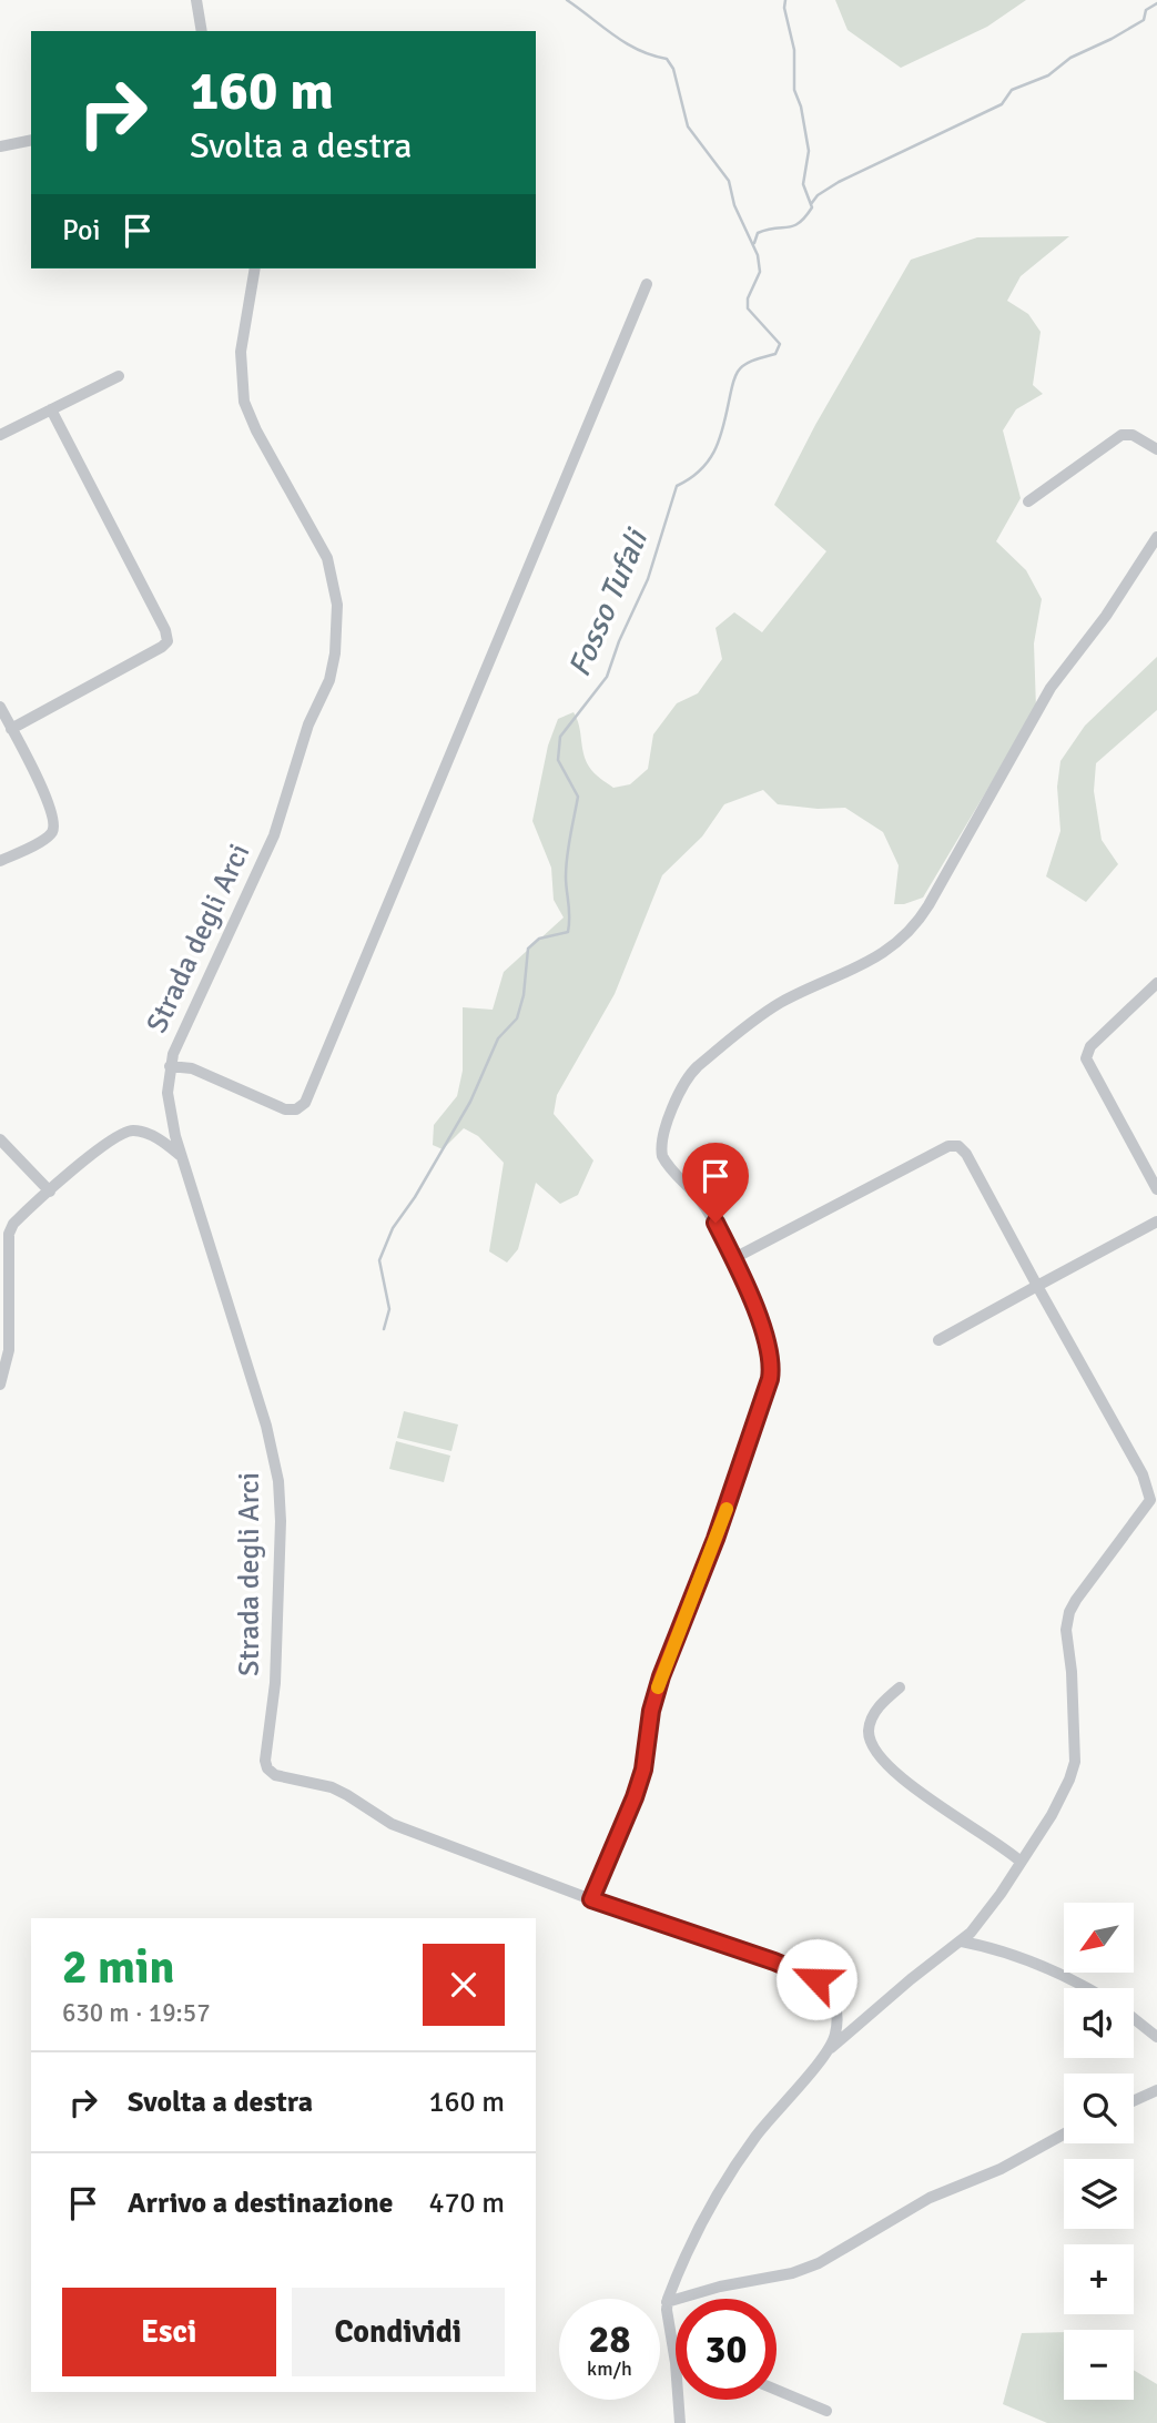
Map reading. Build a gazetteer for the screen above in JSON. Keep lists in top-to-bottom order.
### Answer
{
  "streets": {
    "street": ["Strada degli Arci"]
  },
  "water": ["Fosso Tufali"],
  "north": "bottom left",
  "page": {
    "turn": ["160 m", "Svolta a destra"],
    "then": "Poi",
    "map_buttons": ["+", "−"],
    "heading": ["2 min", "630 m · 19:57"],
    "list": [
      {
        "name": "Svolta a destra",
        "value": "160 m"
      },
      {
        "name": "Arrivo a destinazione",
        "value": "470 m"
      }
    ],
    "buttons": ["Esci", "Condividi"],
    "speed": "28 km/h",
    "limit": "30"
  }
}
